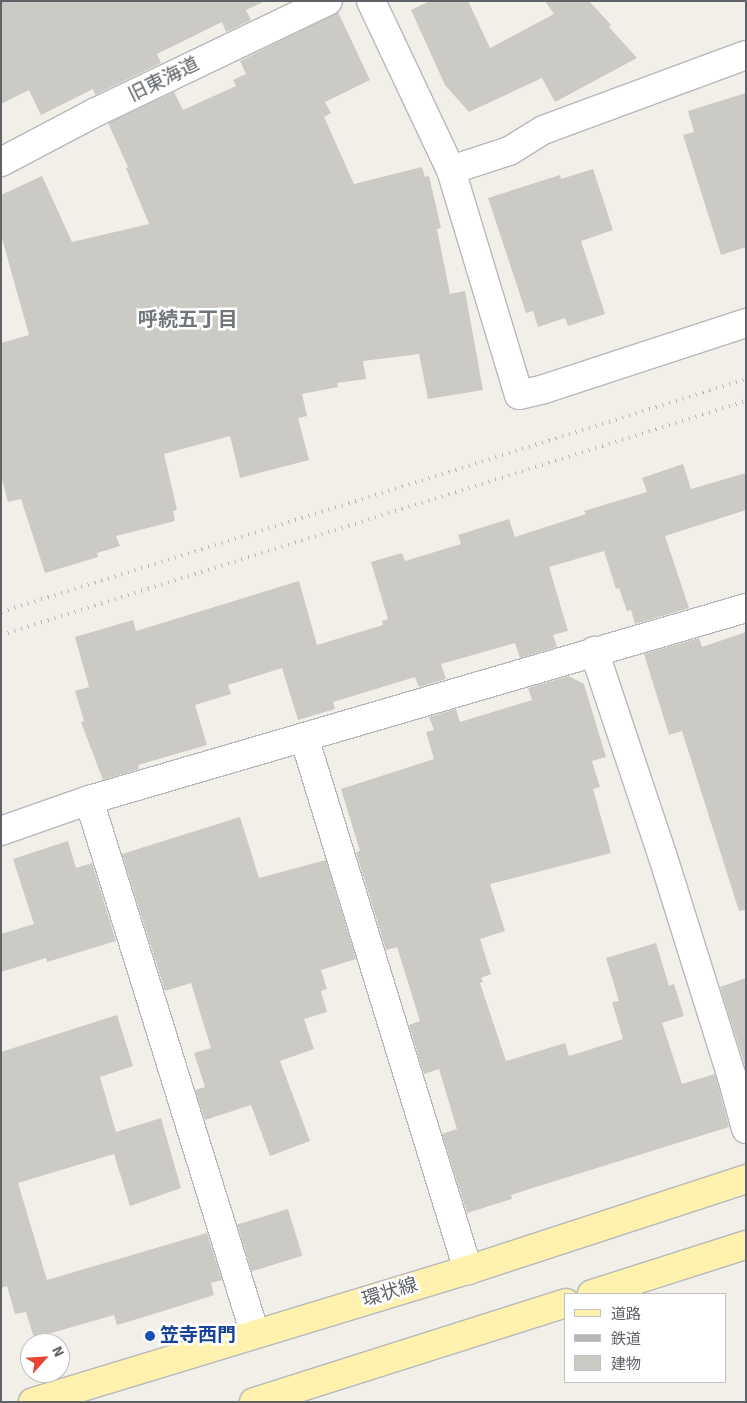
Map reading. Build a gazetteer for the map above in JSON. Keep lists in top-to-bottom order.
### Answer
{
  "streets": {
    "main road": ["環状線"],
    "street": ["旧東海道"]
  },
  "districts": ["呼続五丁目"],
  "places": ["笠寺西門"],
  "legend": ["道路", "鉄道", "建物"],
  "north": "top right"
}
